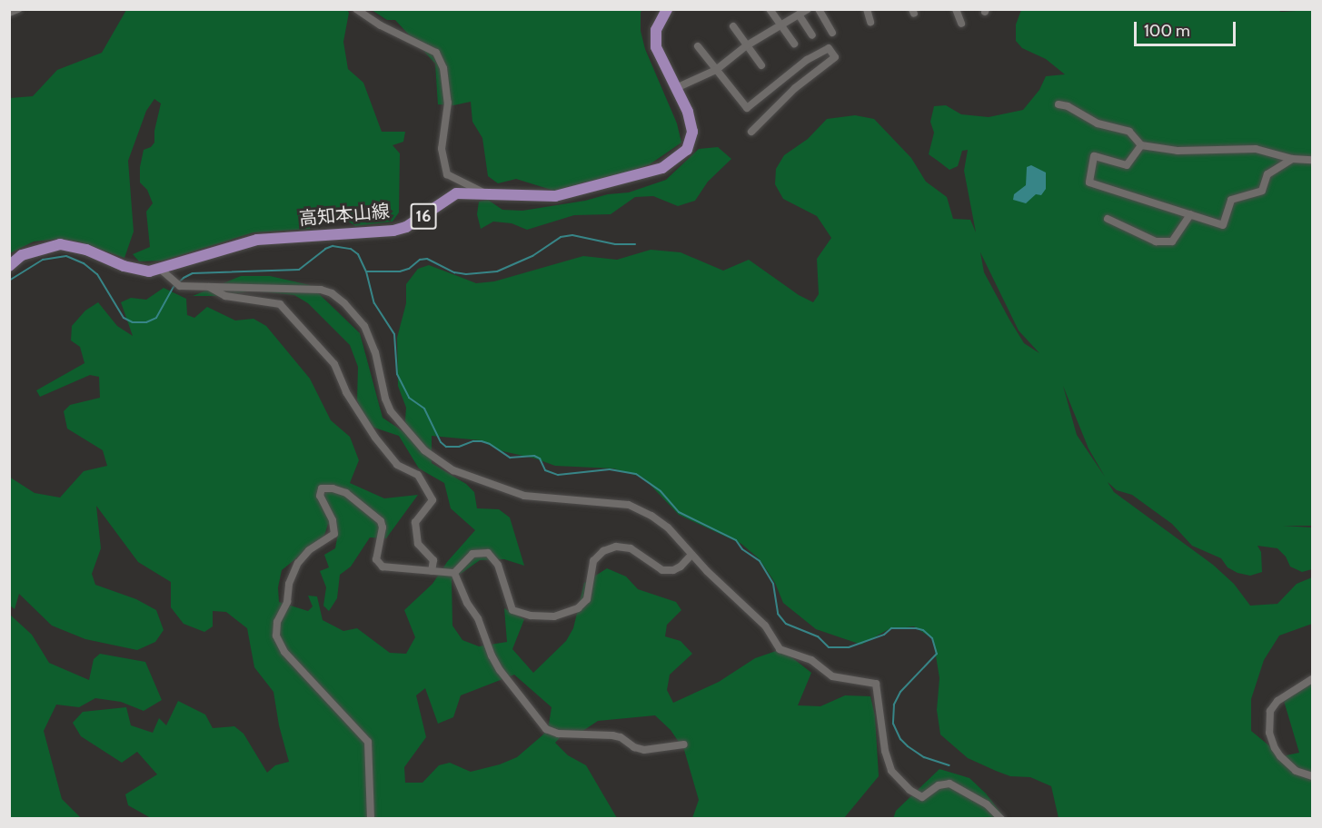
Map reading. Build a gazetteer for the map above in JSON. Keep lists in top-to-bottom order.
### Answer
{
  "streets": {
    "main road": ["高知本山線", "16"]
  },
  "scale_bar": "100 m"
}
